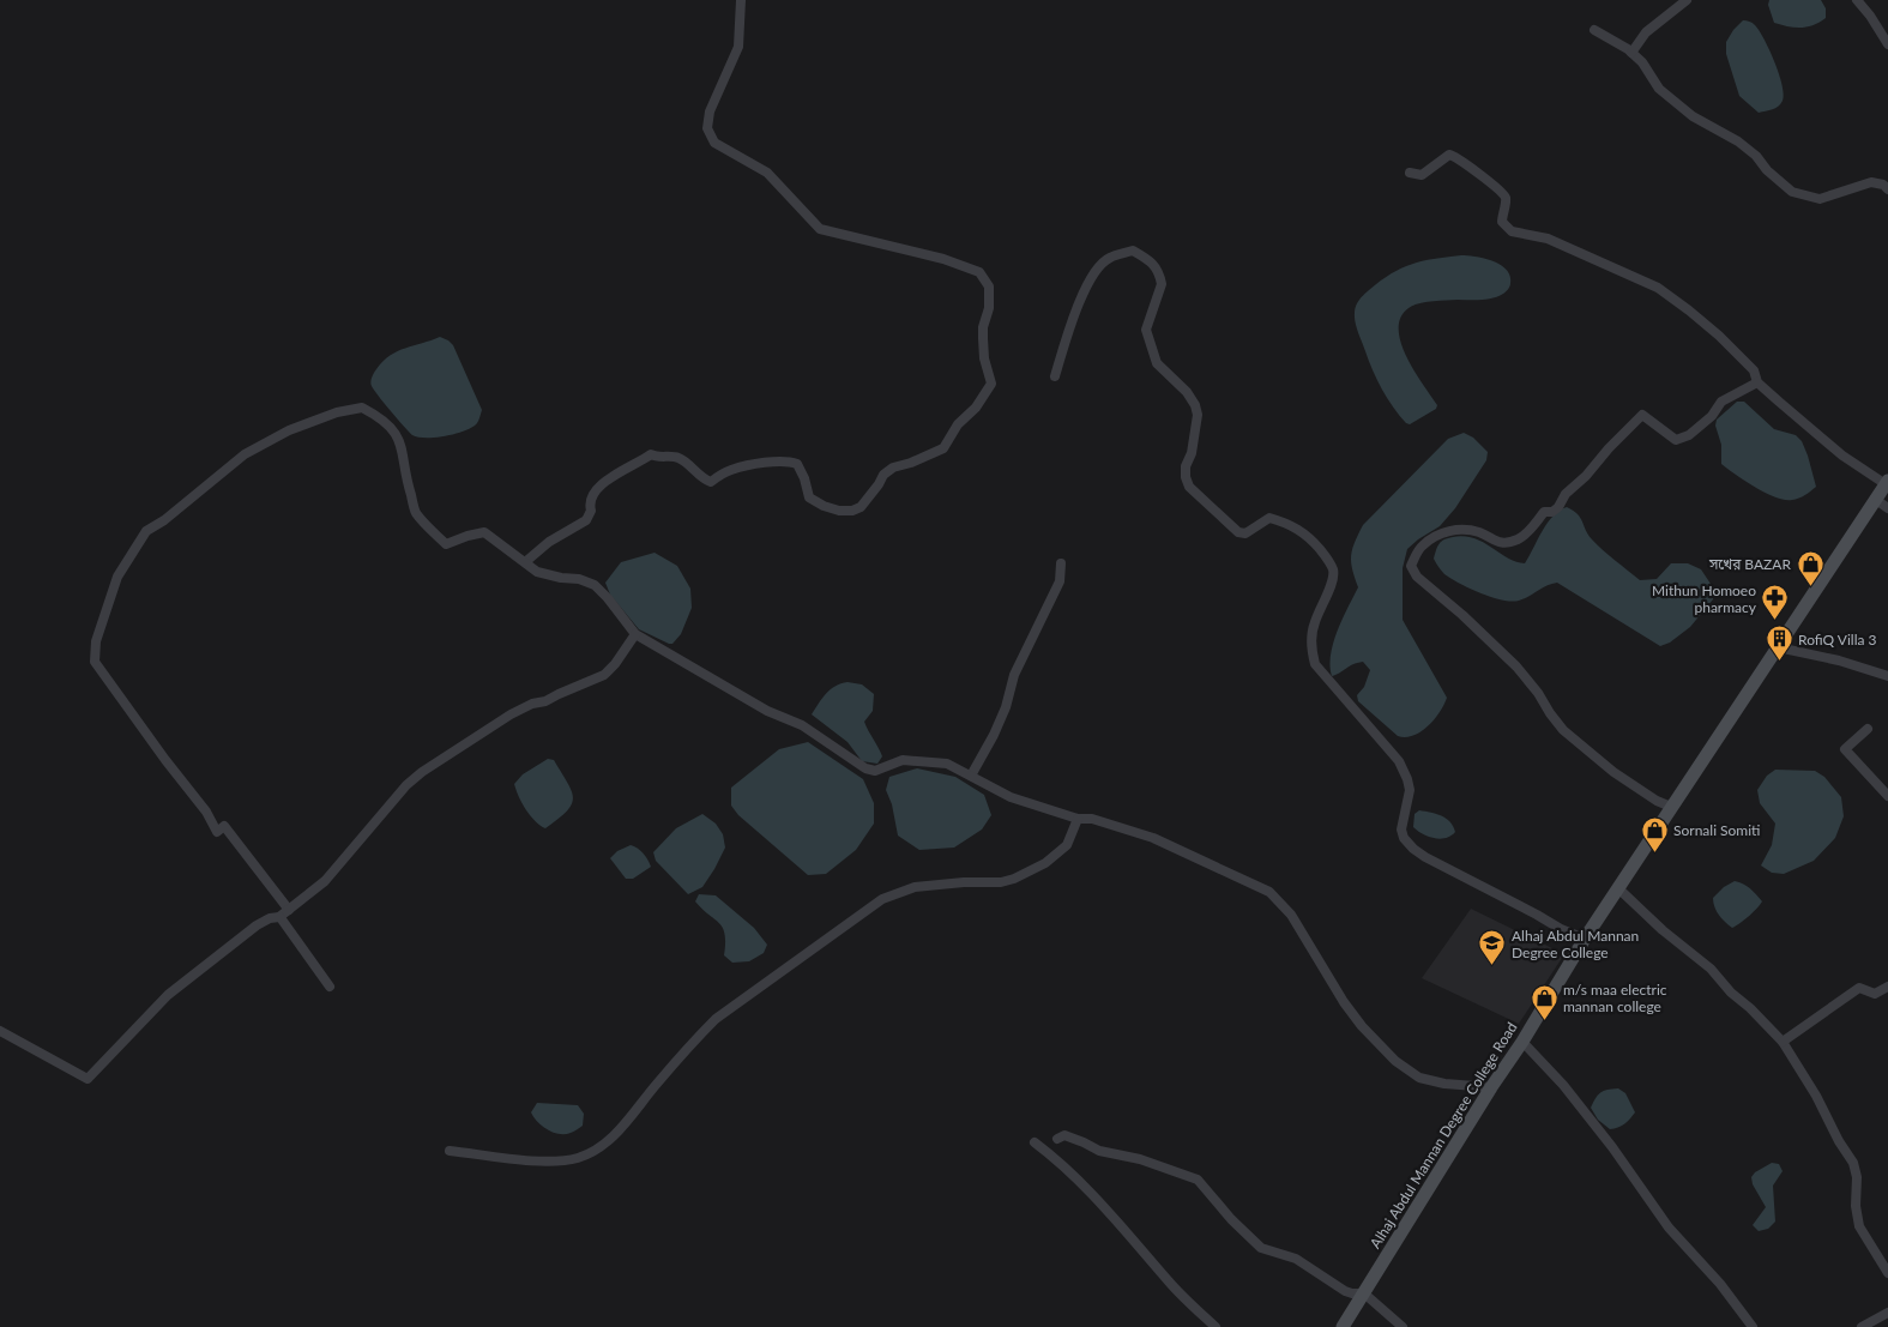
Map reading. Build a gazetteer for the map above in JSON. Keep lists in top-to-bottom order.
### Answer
{
  "streets": {
    "street": ["Alhaj Abdul Mannan Degree College Road"]
  },
  "places": {
    "shop": ["সখের BAZAR", "Sornali Somiti", "m/s maa electric mannan college"],
    "pharmacy": ["Mithun Homoeo pharmacy"],
    "building": ["RofiQ Villa 3"],
    "school or university": ["Alhaj Abdul Mannan Degree College"]
  }
}
